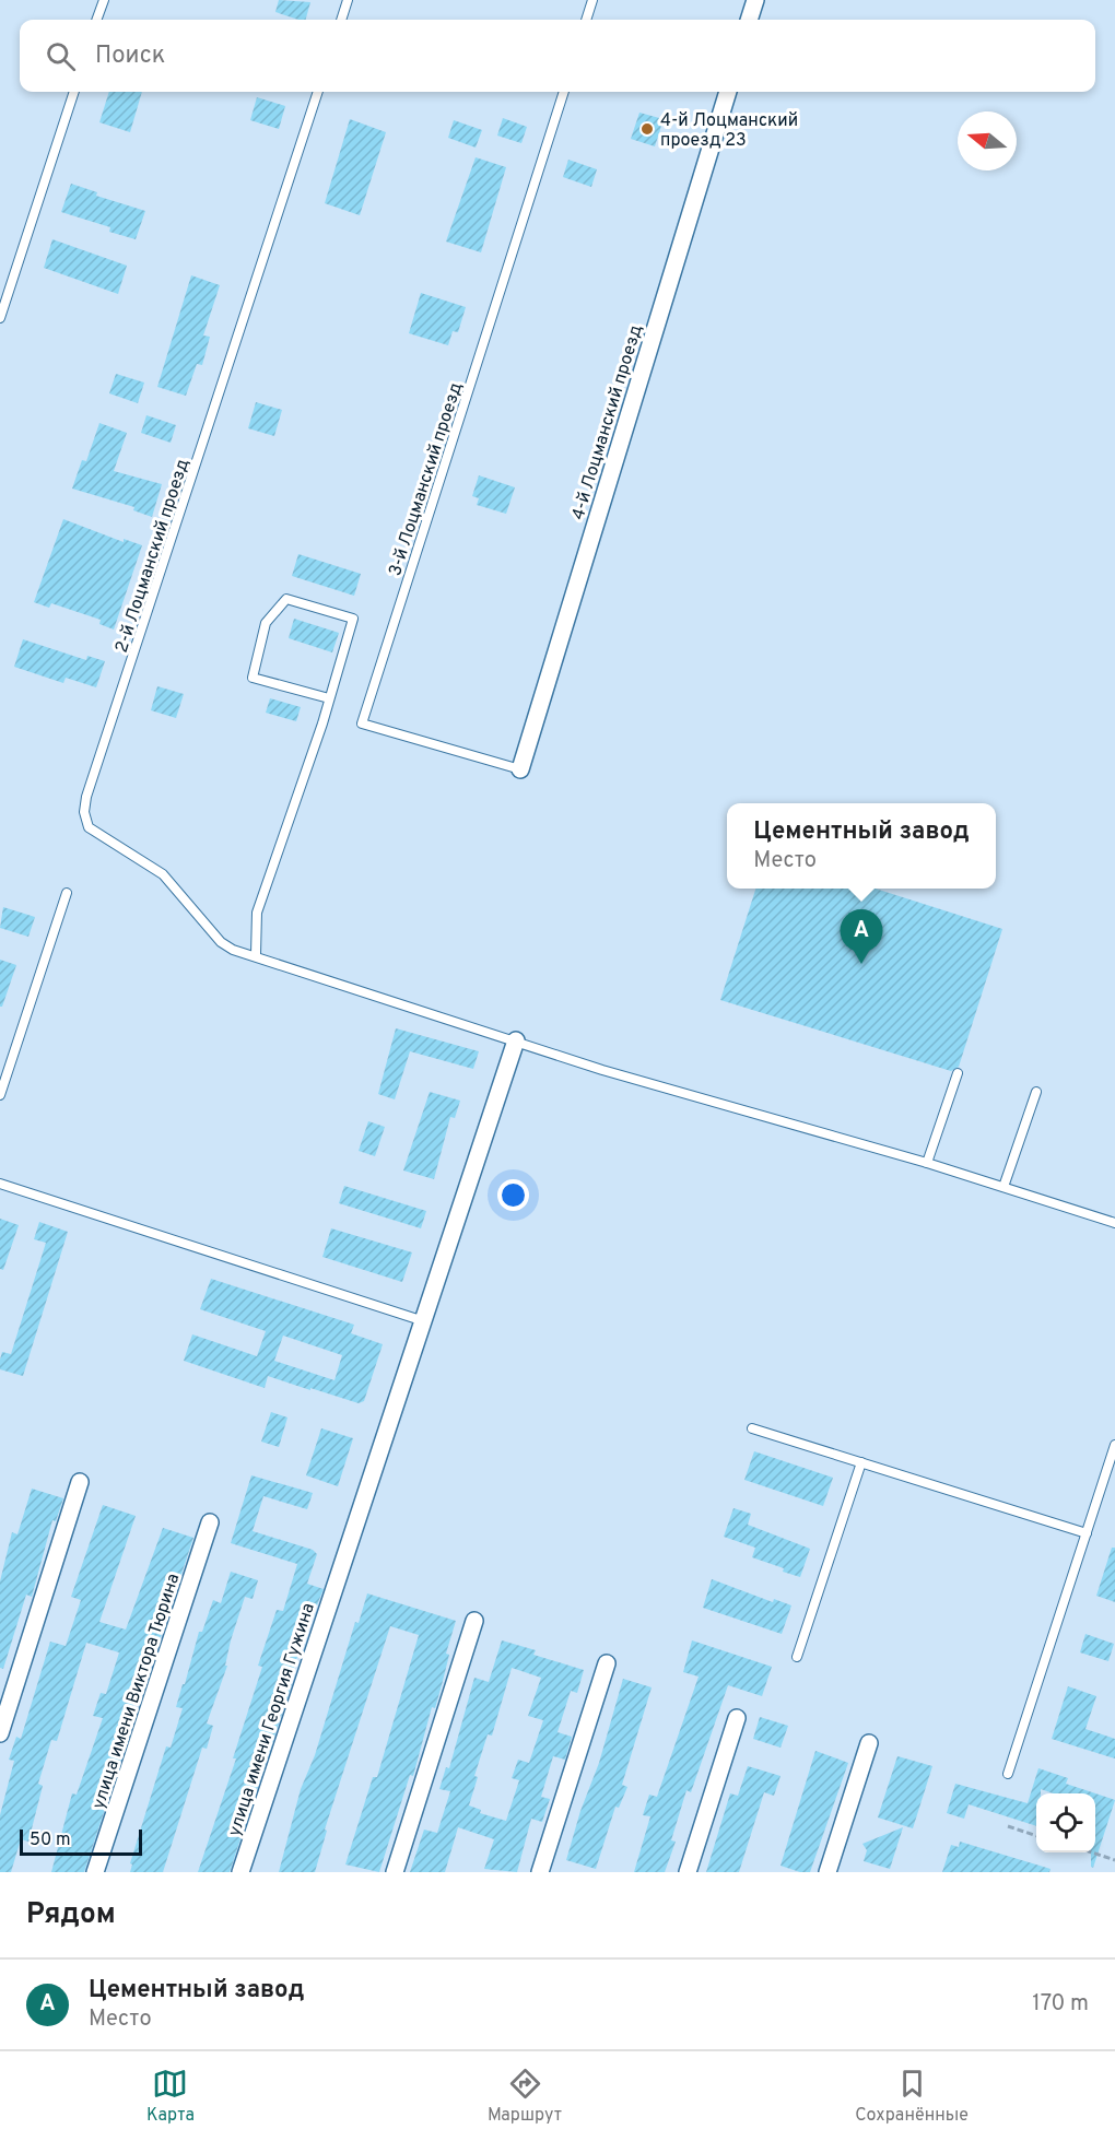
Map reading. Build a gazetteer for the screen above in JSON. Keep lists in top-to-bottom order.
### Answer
{
  "streets": {
    "street": ["4-й Лоцманский проезд", "улица имени Виктора Тюрина", "улица имени Георгия Гужина"],
    "lane": ["3-й Лоцманский проезд", "2-й Лоцманский проезд"]
  },
  "crossings": [
    ["4-й Лоцманский проезд", "3-й Лоцманский проезд"]
  ],
  "places": ["4-й Лоцманский проезд 23"],
  "scale_bar": "50 m",
  "north": "left",
  "page": {
    "search": "Поиск",
    "popup": ["Цементный завод", "Место"],
    "pins": "A",
    "scale": "50 m",
    "heading": "Рядом",
    "list": [
      {
        "mark": "A",
        "name": "Цементный завод",
        "note": "Место",
        "value": "170 m"
      }
    ],
    "nav": ["Карта", "Маршрут", "Сохранённые"]
  }
}
